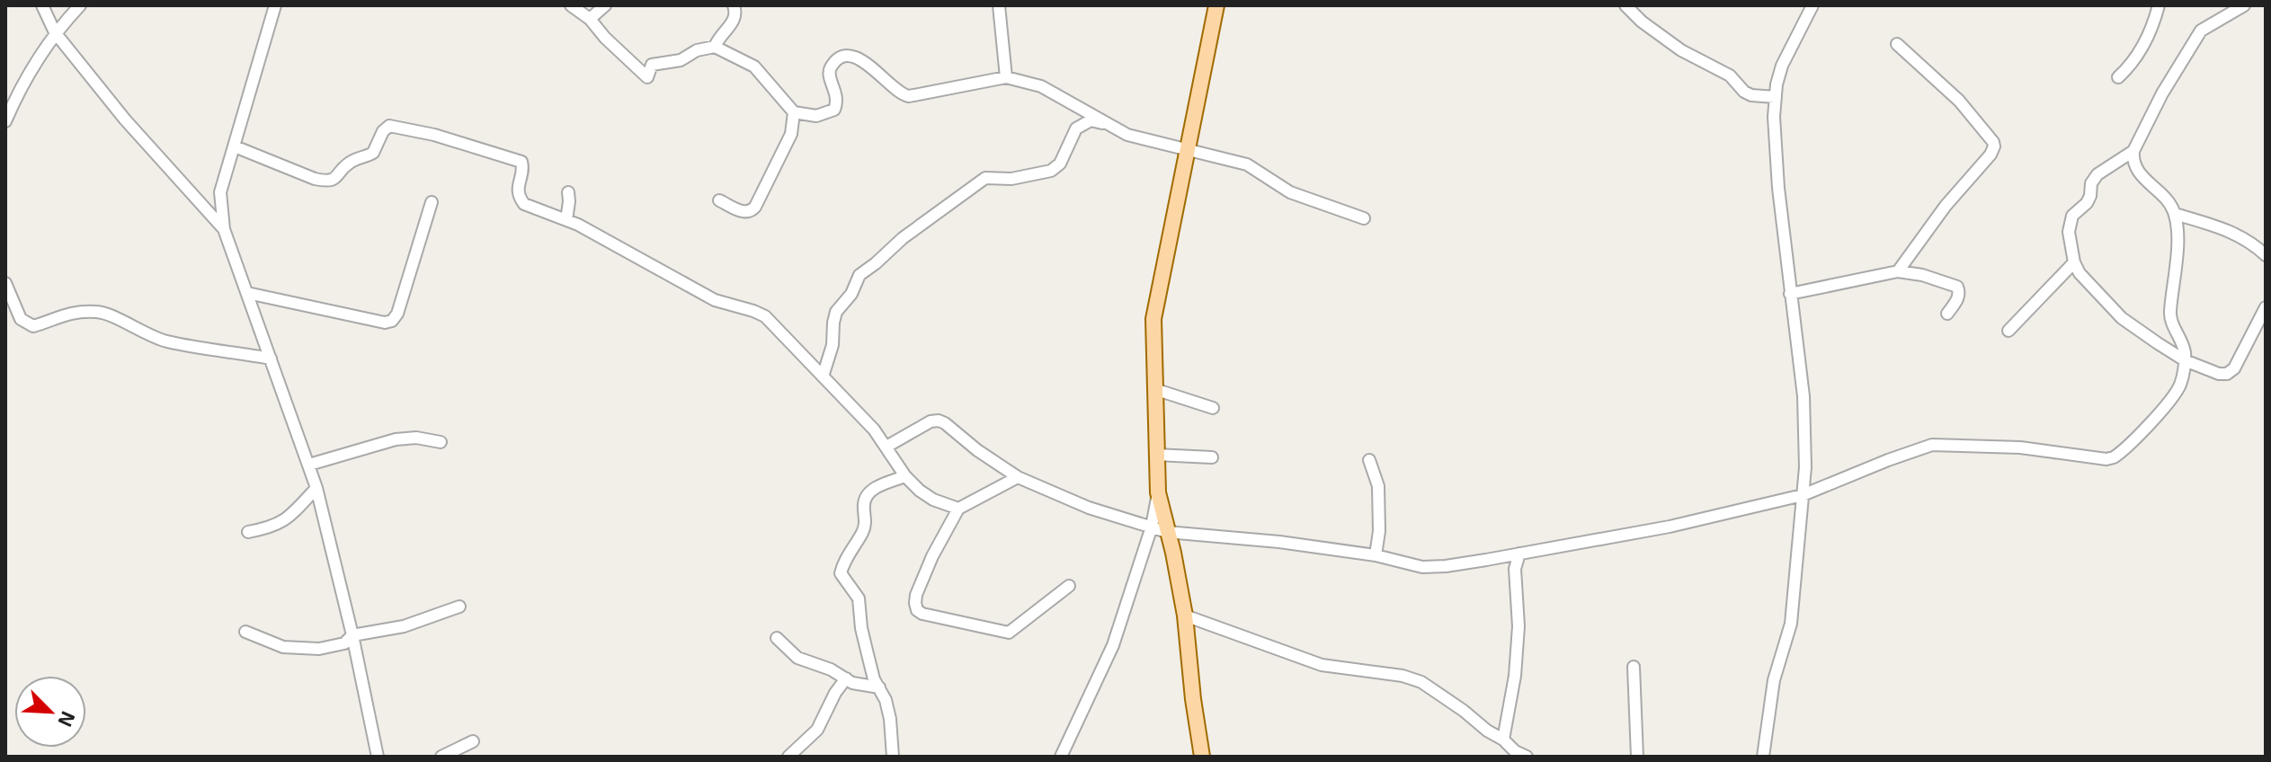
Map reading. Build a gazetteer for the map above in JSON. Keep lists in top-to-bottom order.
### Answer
{
  "north": "bottom right"
}
